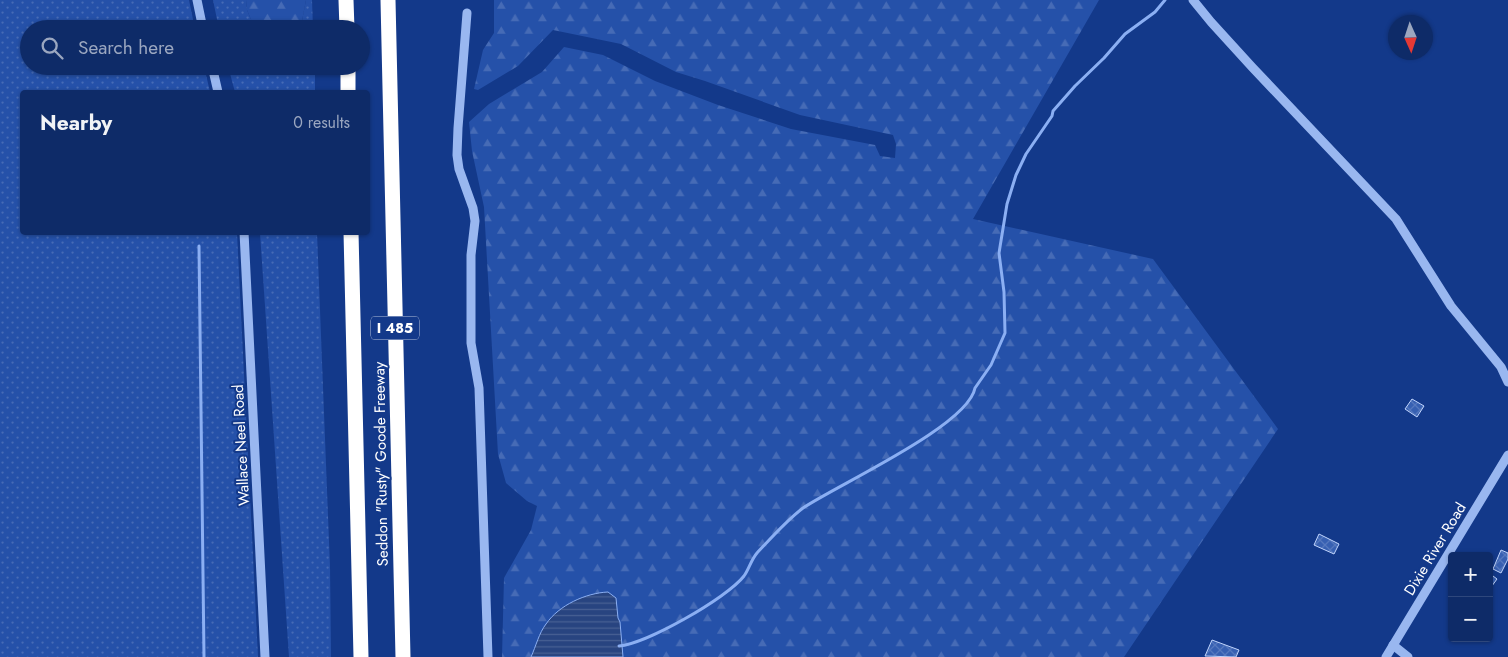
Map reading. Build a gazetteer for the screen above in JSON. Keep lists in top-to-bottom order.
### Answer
{
  "streets": {
    "highway": ["I 485", "Seddon \"Rusty\" Goode Freeway"],
    "street": ["Wallace Neel Road", "Dixie River Road"]
  },
  "north": "bottom",
  "page": {
    "search": "Search here",
    "heading": ["Nearby", "0 results"],
    "map_buttons": ["+", "−"]
  }
}
